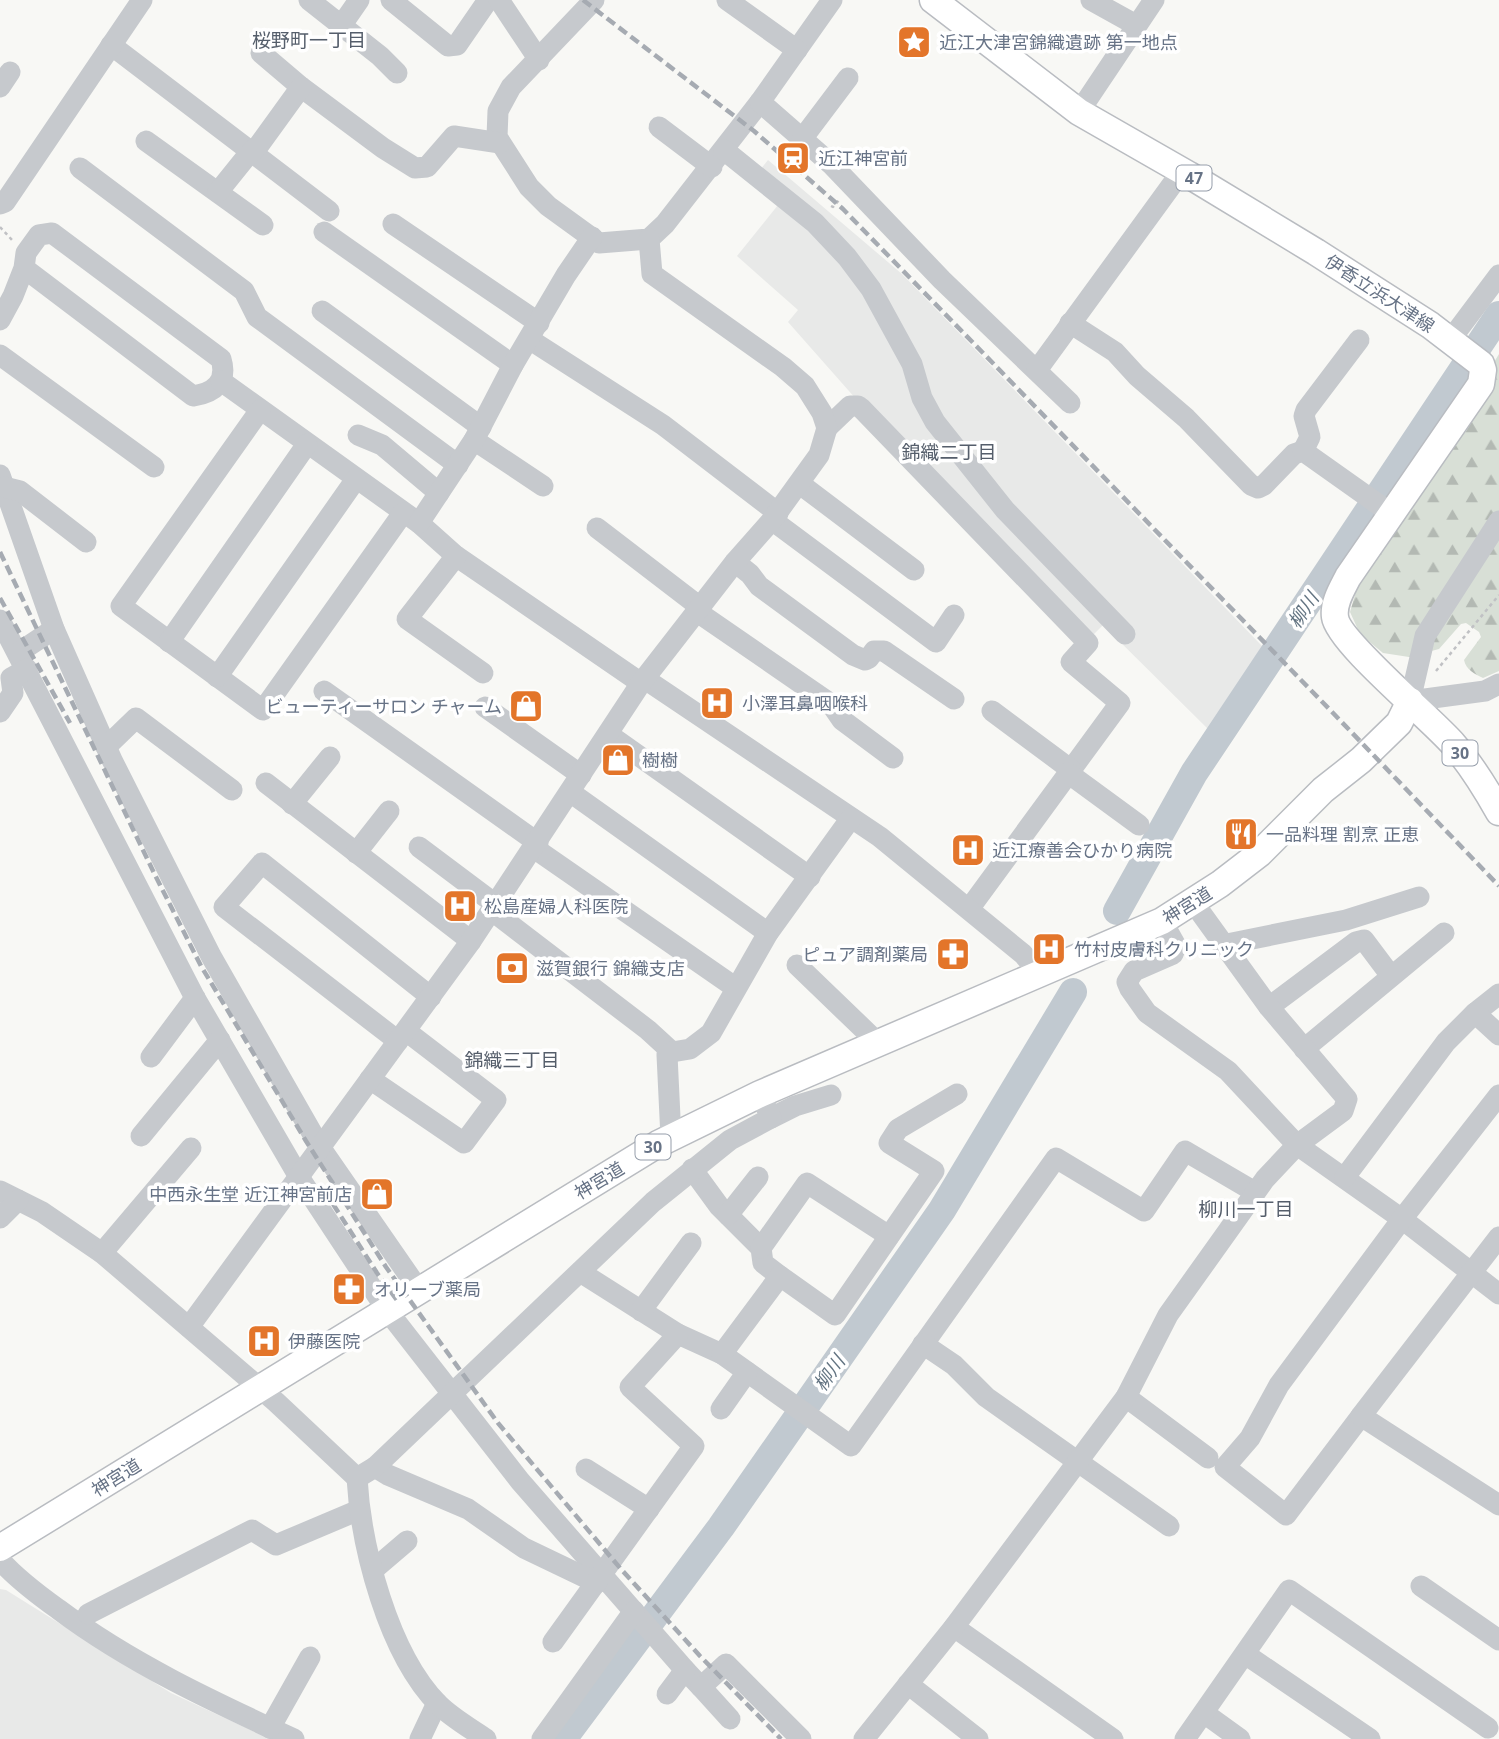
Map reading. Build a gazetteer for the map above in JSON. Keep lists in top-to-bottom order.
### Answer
{
  "streets": {
    "main road": [
      "47",
      "伊香立浜大津線",
      "30",
      "神宮道"
    ]
  },
  "crossings": [
    ["30", "神宮道"]
  ],
  "districts": [
    "桜野町一丁目",
    "錦織二丁目",
    "錦織三丁目",
    "柳川一丁目"
  ],
  "water": ["柳川"],
  "places": {
    "place": ["近江大津宮錦織遺跡 第一地点"],
    "station": ["近江神宮前"],
    "hospital": [
      "小澤耳鼻咽喉科",
      "近江療善会ひかり病院",
      "松島産婦人科医院",
      "竹村皮膚科クリニック",
      "伊藤医院"
    ],
    "shop": ["ビューティーサロン チャーム", "樹樹", "中西永生堂 近江神宮前店"],
    "restaurant": ["一品料理 割烹 正恵"],
    "pharmacy": ["ピュア調剤薬局", "オリーブ薬局"],
    "bank": ["滋賀銀行 錦織支店"]
  }
}
